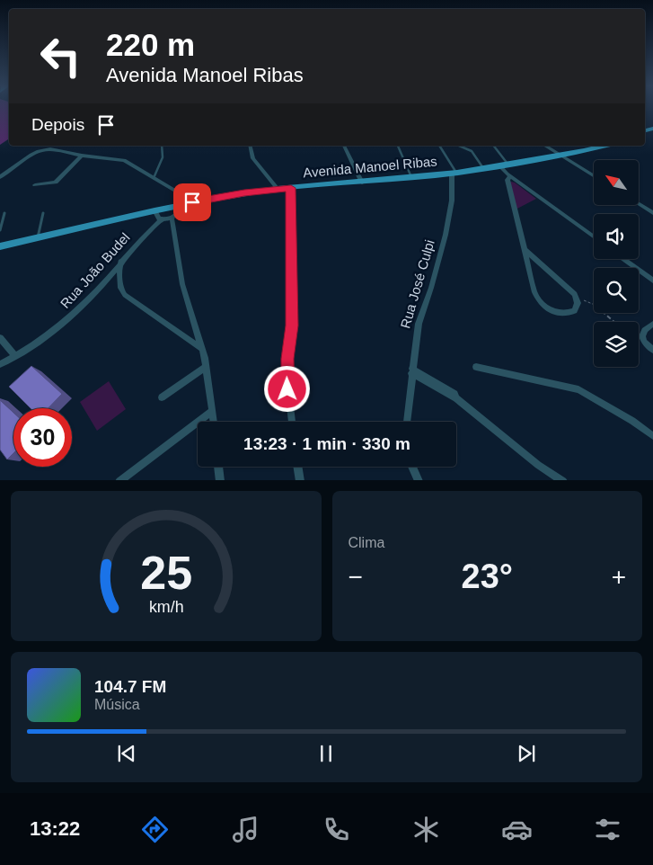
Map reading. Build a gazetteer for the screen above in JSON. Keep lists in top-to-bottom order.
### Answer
{
  "streets": {
    "main road": ["Avenida Manoel Ribas"],
    "street": ["Rua João Budel", "Rua José Culpi"]
  },
  "crossings": [
    ["Avenida Manoel Ribas", "Rua José Culpi"]
  ],
  "north": "top left",
  "page": {
    "turn": ["220 m", "Avenida Manoel Ribas"],
    "then": "Depois",
    "limit": "30",
    "trip": "13:23 · 1 min · 330 m",
    "tile": "Clima",
    "heat": ["−", "23°", "+"],
    "song": ["104.7 FM", "Música"],
    "tabs": "13:22",
    "gauge": ["25", "km/h"]
  }
}
